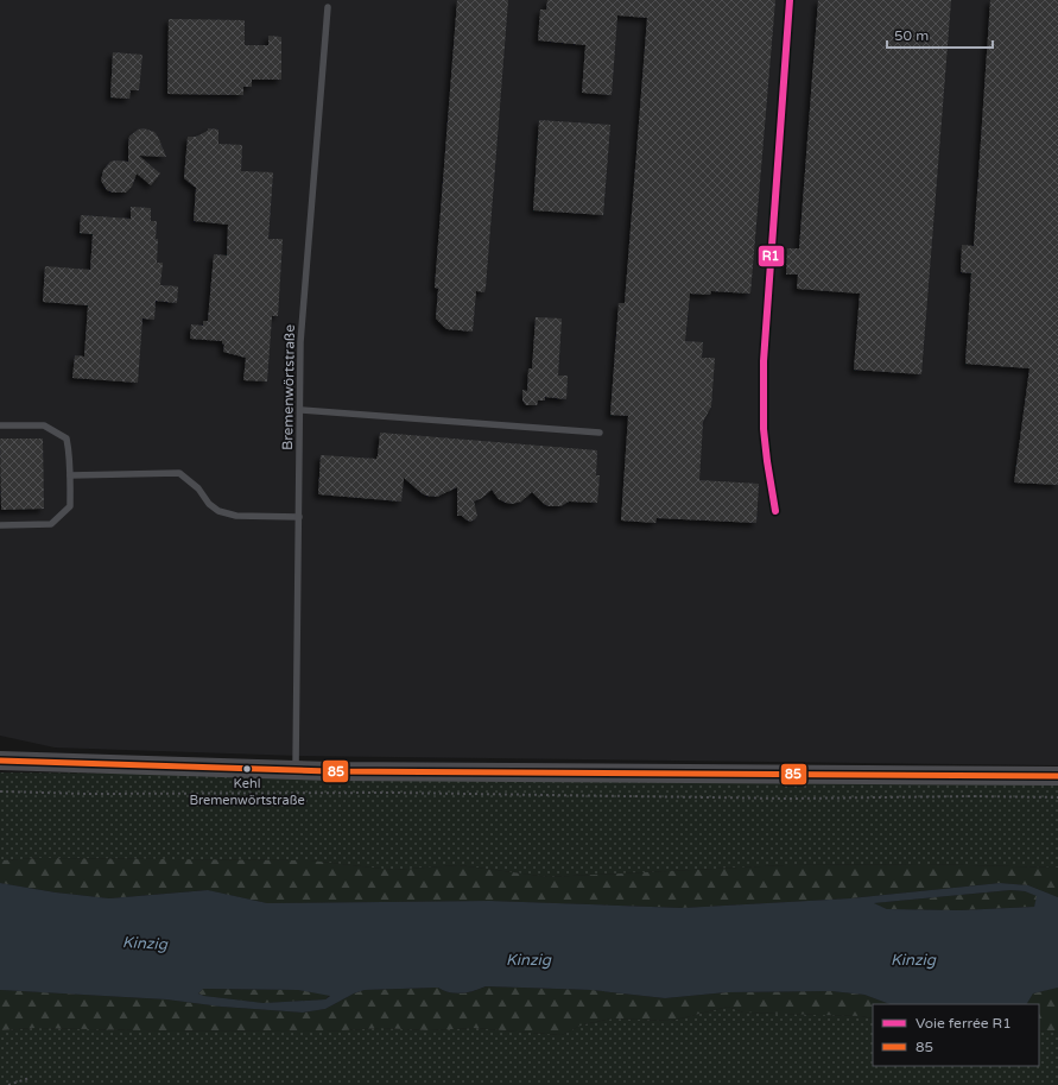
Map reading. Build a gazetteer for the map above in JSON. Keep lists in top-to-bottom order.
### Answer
{
  "streets": {
    "lane": ["Bremenwörtstraße"]
  },
  "water": ["Kinzig"],
  "places": ["Kehl Bremenwörtstraße"],
  "lines": ["rail line R1", "transit line 85"],
  "legend": ["Voie ferrée R1", "85"],
  "scale_bar": "50 m"
}
